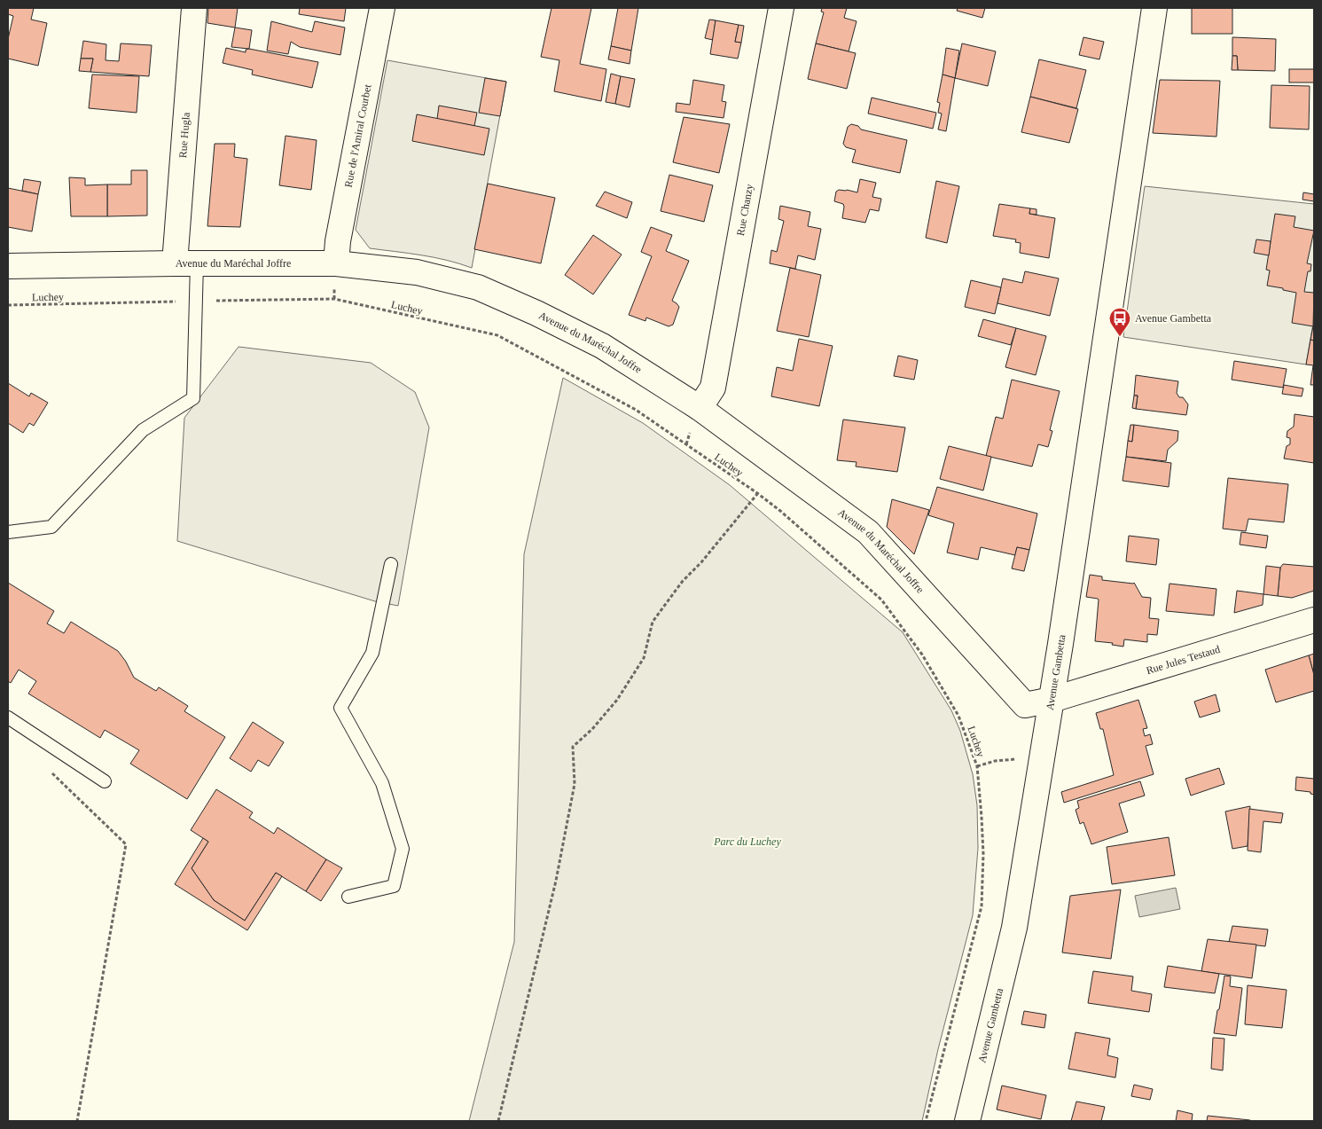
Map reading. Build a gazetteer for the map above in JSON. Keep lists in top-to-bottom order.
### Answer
{
  "streets": {
    "street": [
      "Rue Hugla",
      "Rue de l'Amiral Courbet",
      "Rue Chanzy",
      "Avenue du Maréchal Joffre",
      "Rue Jules Testaud",
      "Avenue Gambetta"
    ],
    "path": ["Luchey"]
  },
  "crossings": [
    ["Rue Hugla", "Avenue du Maréchal Joffre"],
    ["Rue de l'Amiral Courbet", "Avenue du Maréchal Joffre"],
    ["Rue Chanzy", "Avenue du Maréchal Joffre"],
    ["Avenue du Maréchal Joffre", "Rue Jules Testaud"],
    ["Avenue du Maréchal Joffre", "Avenue Gambetta"],
    ["Rue Jules Testaud", "Avenue Gambetta"]
  ],
  "parks": ["Parc du Luchey"],
  "places": {
    "bus stop": ["Avenue Gambetta"]
  }
}
